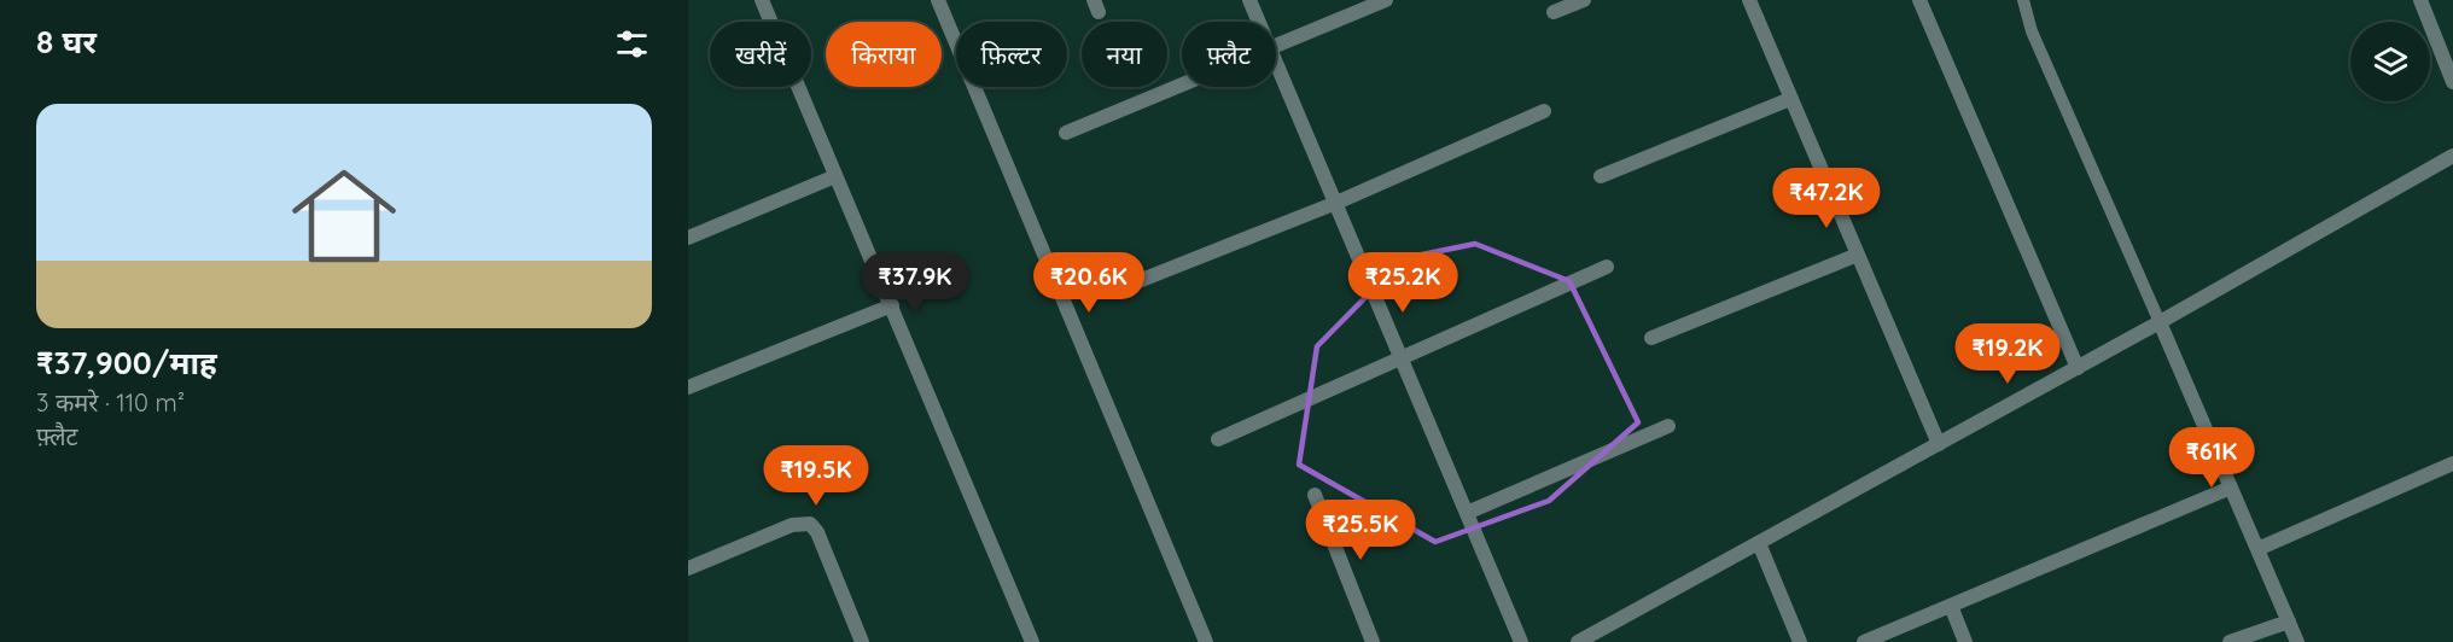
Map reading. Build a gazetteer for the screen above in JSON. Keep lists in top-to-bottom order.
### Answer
{
  "page": {
    "heading": "8 घर",
    "chip": [
      "खरीदें",
      "किराया",
      "फ़िल्टर",
      "नया",
      "फ़्लैट"
    ],
    "list": [
      {
        "name": "₹37,900/माह",
        "note": "3 कमरे · 110 m² · फ़्लैट"
      }
    ],
    "price": [
      "₹47.2K",
      "₹37.9K",
      "₹20.6K",
      "₹25.2K",
      "₹19.2K",
      "₹61K",
      "₹19.5K",
      "₹25.5K"
    ]
  }
}
